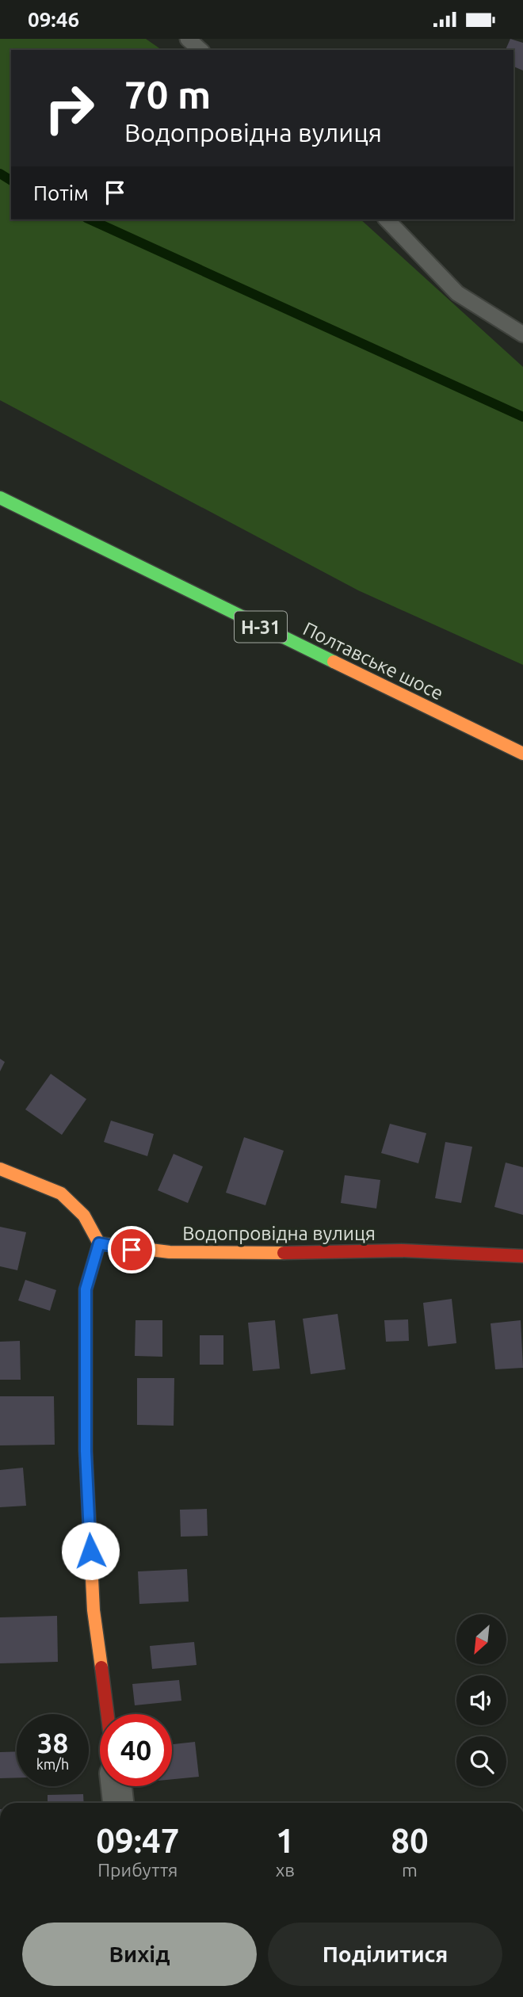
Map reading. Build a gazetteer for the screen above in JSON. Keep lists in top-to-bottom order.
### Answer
{
  "streets": {
    "street": ["Н-31", "Полтавське шосе", "Водопровідна вулиця"]
  },
  "north": "bottom left",
  "page": {
    "status": "09:46",
    "turn": ["70 m", "Водопровідна вулиця"],
    "then": "Потім",
    "speed": "38 km/h",
    "limit": "40",
    "eta": [
      "09:47",
      "Прибуття",
      "1",
      "хв",
      "80",
      "m"
    ],
    "buttons": ["Вихід", "Поділитися"]
  }
}
